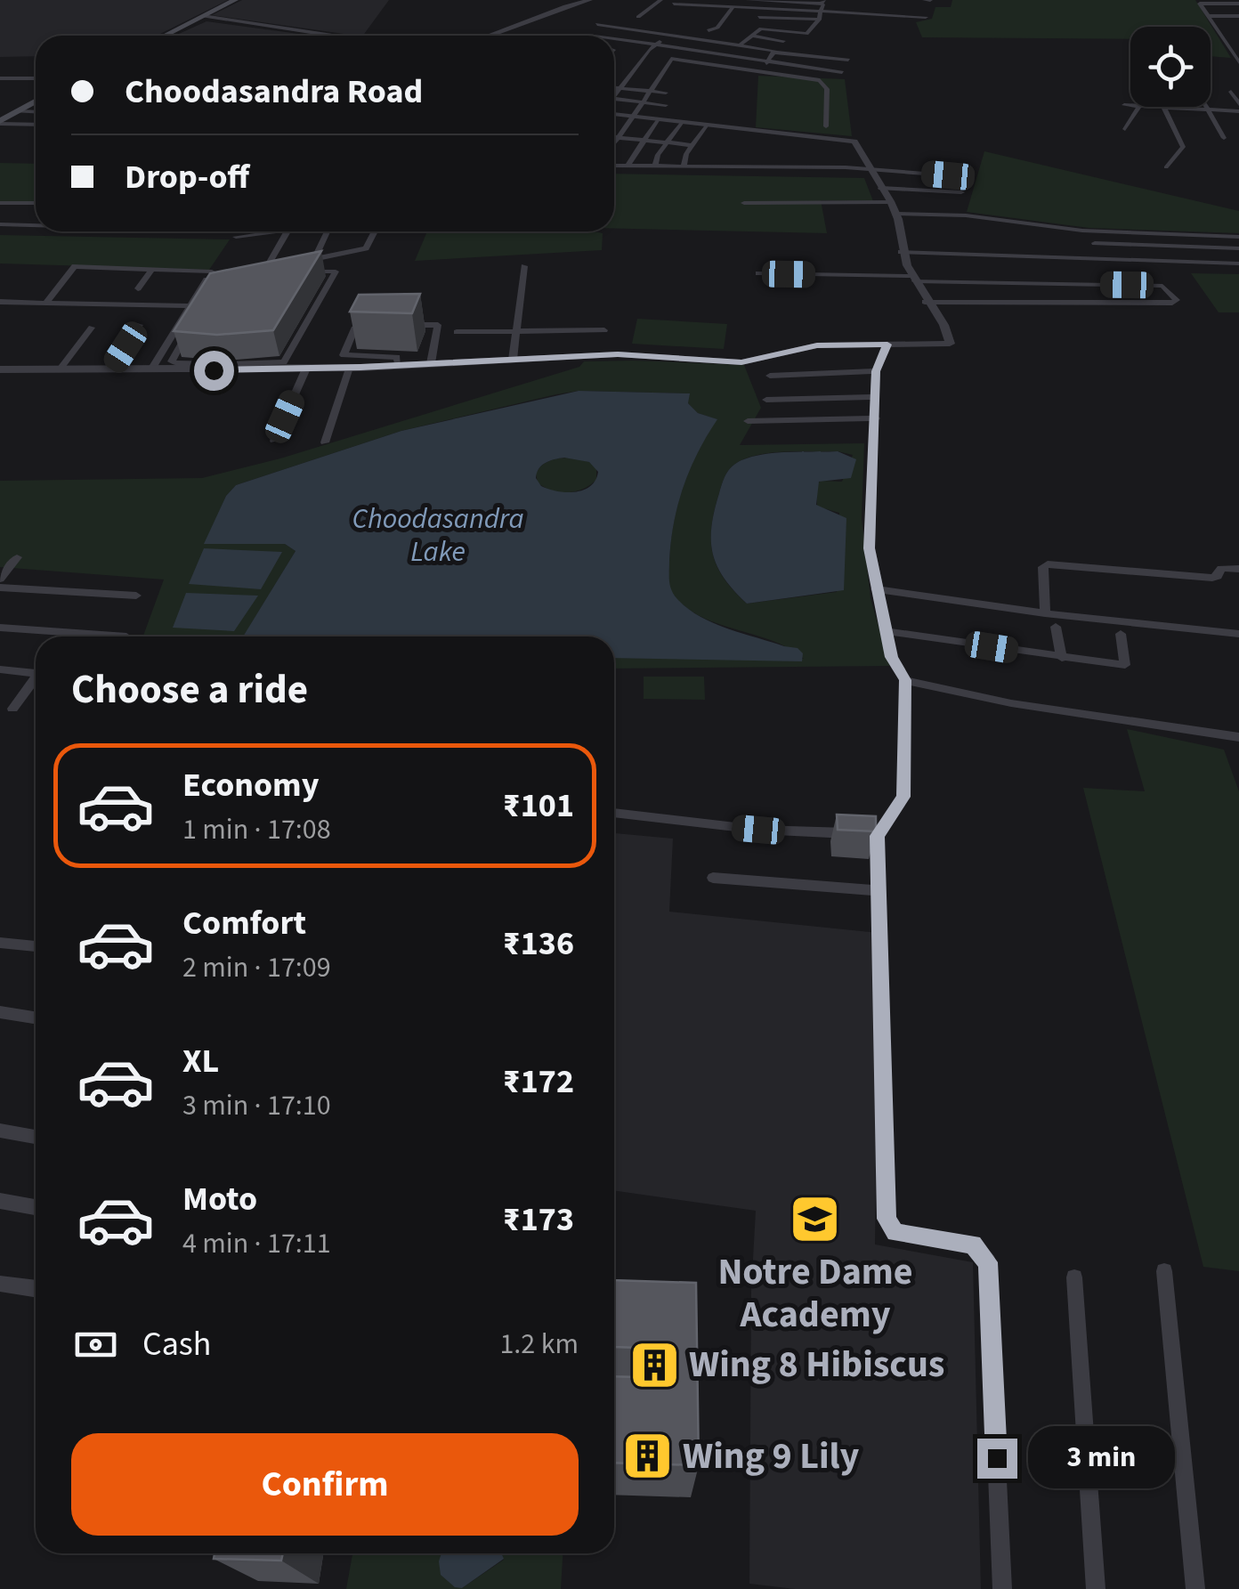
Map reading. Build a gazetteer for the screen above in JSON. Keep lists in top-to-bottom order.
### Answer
{
  "water": ["Choodasandra Lake"],
  "places": {
    "school or university": ["Notre Dame Academy"],
    "building": ["Wing 8 Hibiscus", "Wing 9 Lily"]
  },
  "page": {
    "banner": ["Choodasandra Road", "Drop-off"],
    "heading": "Choose a ride",
    "list": [
      {
        "name": "Economy",
        "note": "1 min · 17:08",
        "value": "₹101"
      },
      {
        "name": "Comfort",
        "note": "2 min · 17:09",
        "value": "₹136"
      },
      {
        "name": "XL",
        "note": "3 min · 17:10",
        "value": "₹172"
      },
      {
        "name": "Moto",
        "note": "4 min · 17:11",
        "value": "₹173"
      }
    ],
    "pay": ["Cash", "1.2 km"],
    "buttons": "Confirm",
    "bubble": "3 min"
  }
}
